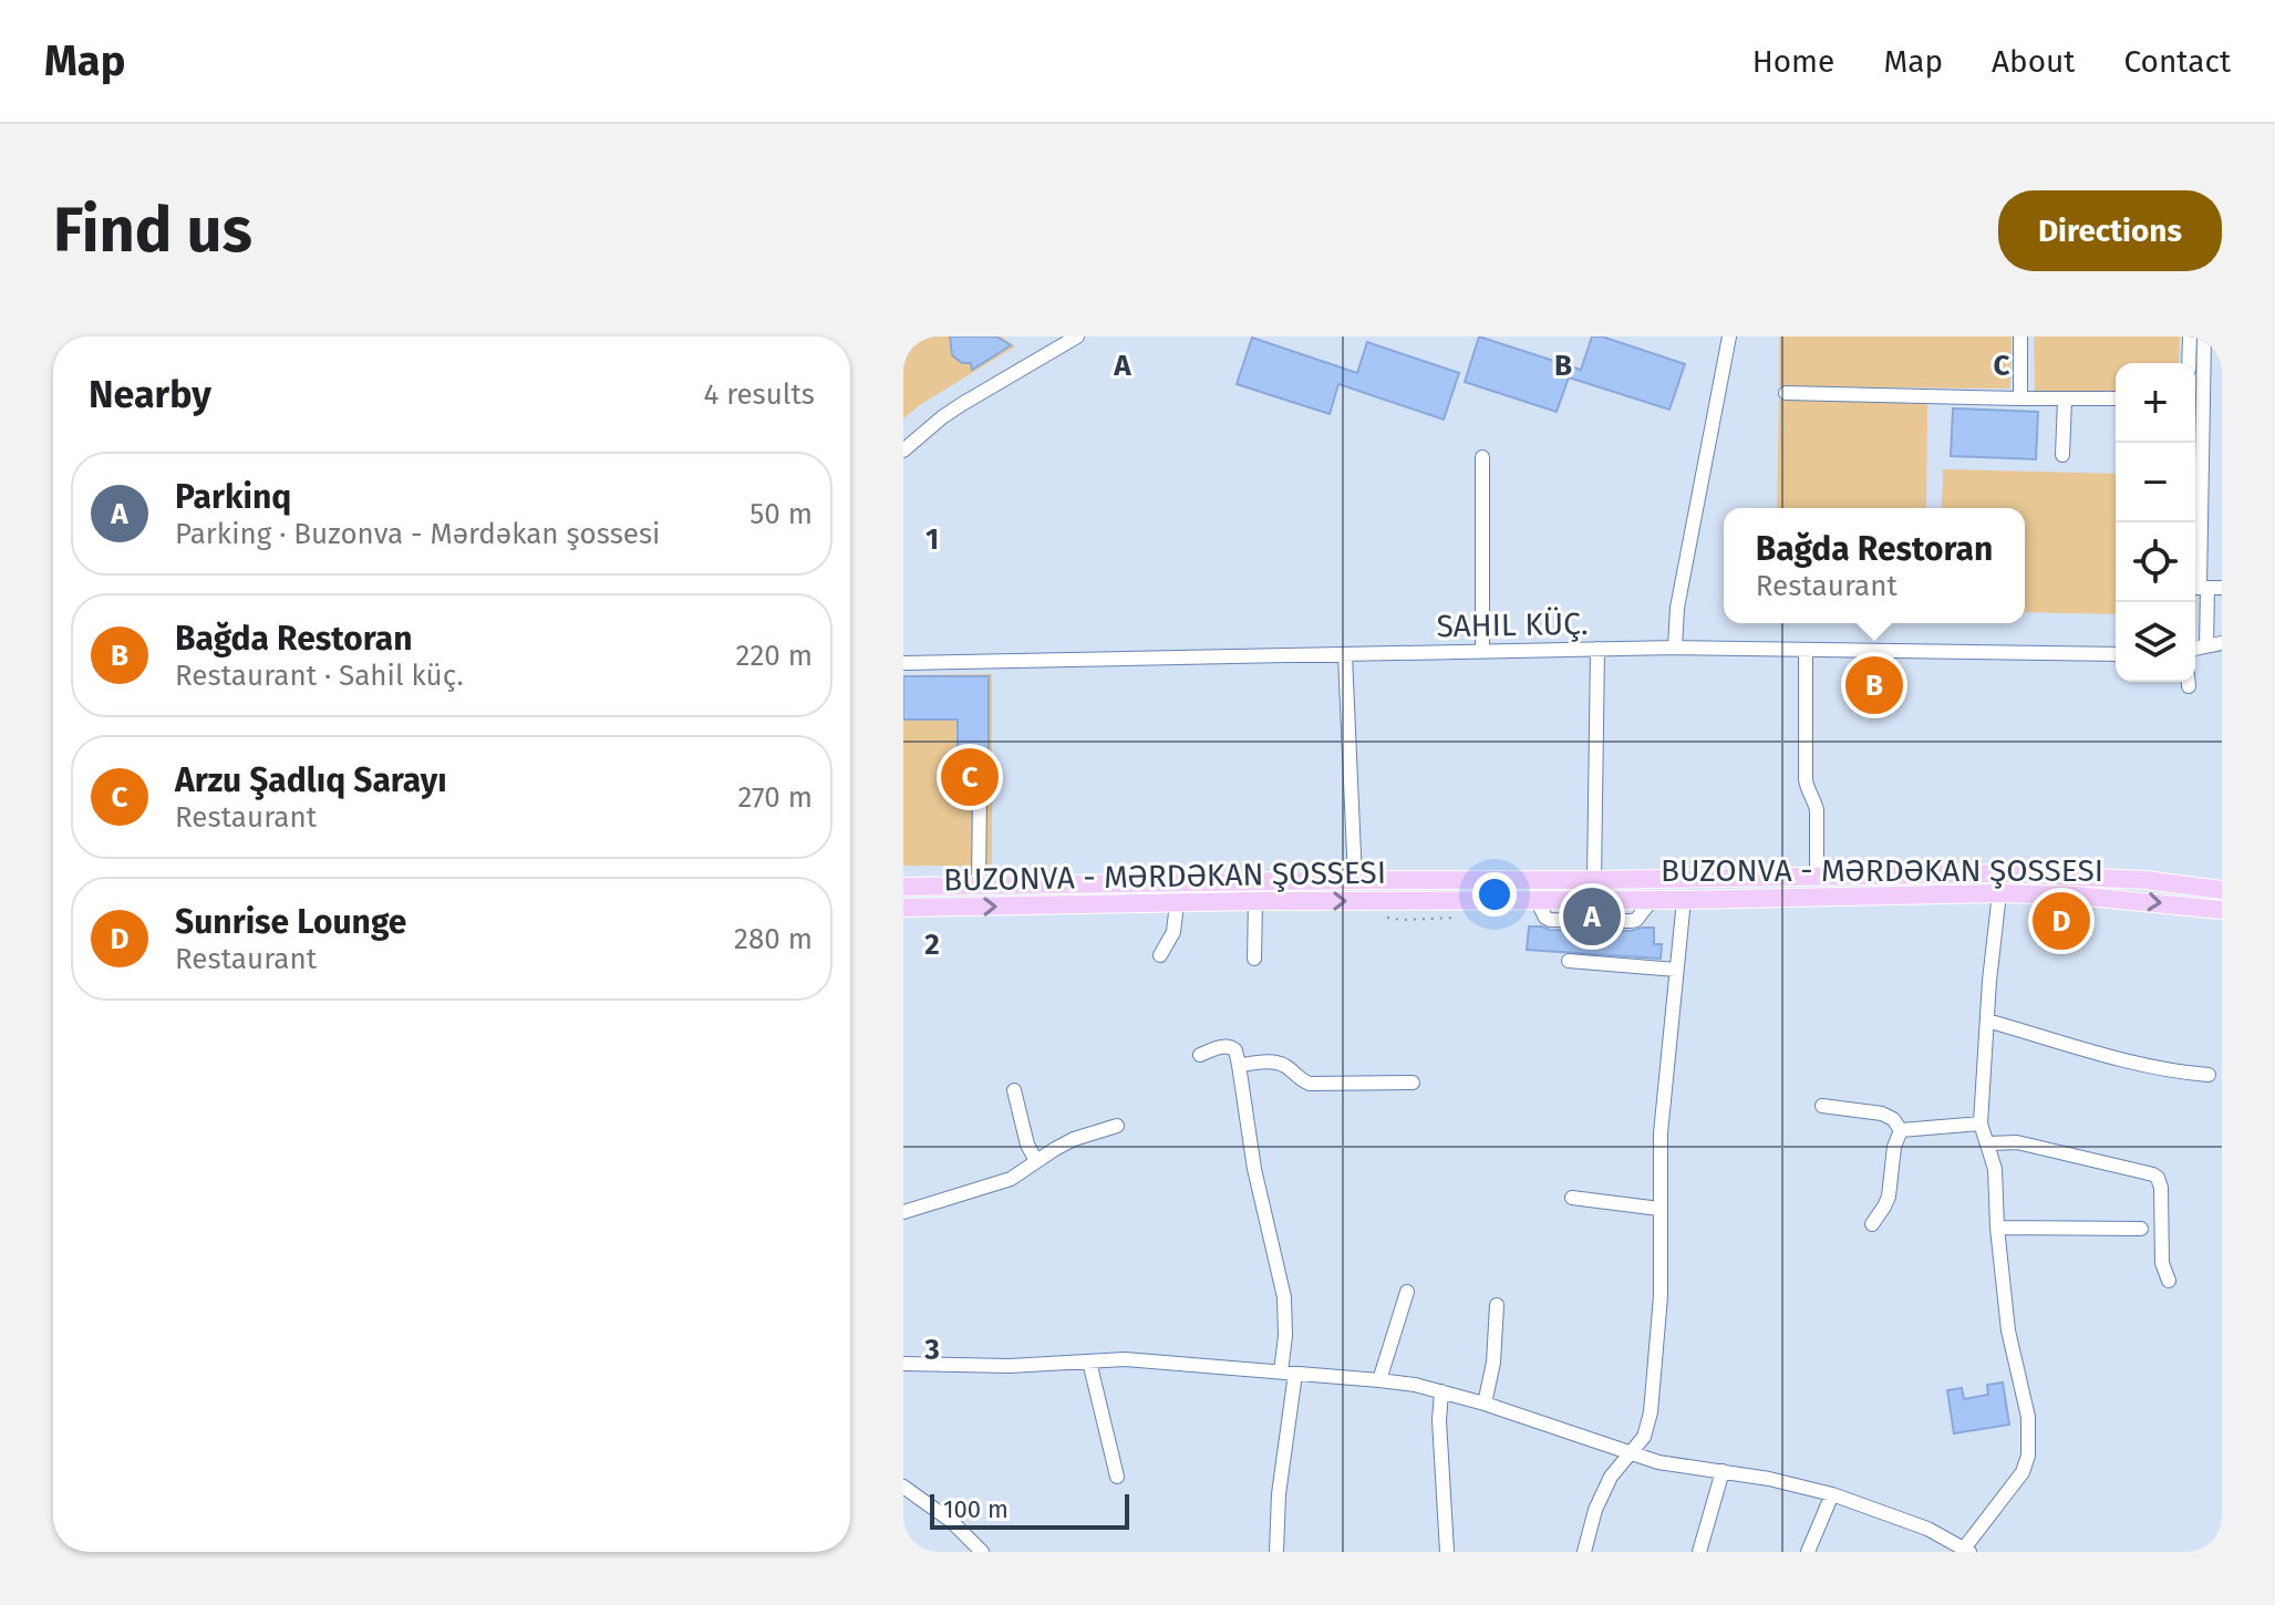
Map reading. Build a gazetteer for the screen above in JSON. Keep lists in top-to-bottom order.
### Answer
{
  "streets": {
    "main road": ["BUZONVA - MƏRDƏKAN ŞOSSESI"],
    "street": ["SAHIL KÜÇ."]
  },
  "scale_bar": "100 m",
  "page": {
    "header": "Map",
    "nav": [
      "Home",
      "Map",
      "About",
      "Contact"
    ],
    "buttons": "Directions",
    "title": "Find us",
    "heading": ["Nearby", "4 results"],
    "map_buttons": ["+", "−"],
    "list": [
      {
        "mark": "A",
        "name": "Parkinq",
        "note": "Parking · Buzonva - Mərdəkan şossesi",
        "value": "50 m"
      },
      {
        "mark": "B",
        "name": "Bağda Restoran",
        "note": "Restaurant · Sahil küç.",
        "value": "220 m"
      },
      {
        "mark": "C",
        "name": "Arzu Şadlıq Sarayı",
        "note": "Restaurant",
        "value": "270 m"
      },
      {
        "mark": "D",
        "name": "Sunrise Lounge",
        "note": "Restaurant",
        "value": "280 m"
      }
    ],
    "popup": ["Bağda Restoran", "Restaurant"],
    "pins": [
      "B",
      "C",
      "A",
      "D"
    ],
    "scale": "100 m"
  },
  "grid": {
    "columns": ["A", "B", "C"],
    "rows": ["1", "2", "3"]
  }
}
